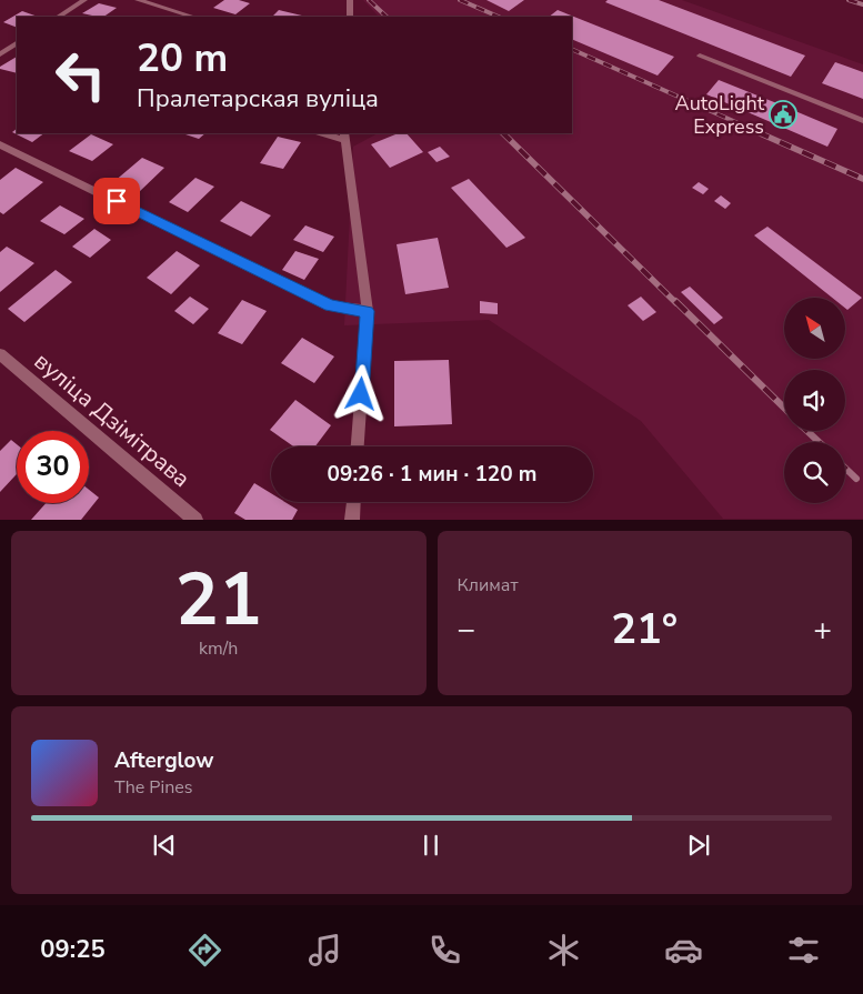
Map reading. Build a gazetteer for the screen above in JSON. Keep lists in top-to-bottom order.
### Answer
{
  "streets": {
    "street": ["вуліца Дзімітрава"]
  },
  "places": {
    "public building": ["AutoLight Express"]
  },
  "north": "top left",
  "page": {
    "turn": ["20 m", "Пралетарская вуліца"],
    "limit": "30",
    "trip": "09:26 · 1 мин · 120 m",
    "tile": [
      ["21", "km/h"],
      "Климат"
    ],
    "heat": ["−", "21°", "+"],
    "song": ["Afterglow", "The Pines"],
    "tabs": "09:25"
  }
}
